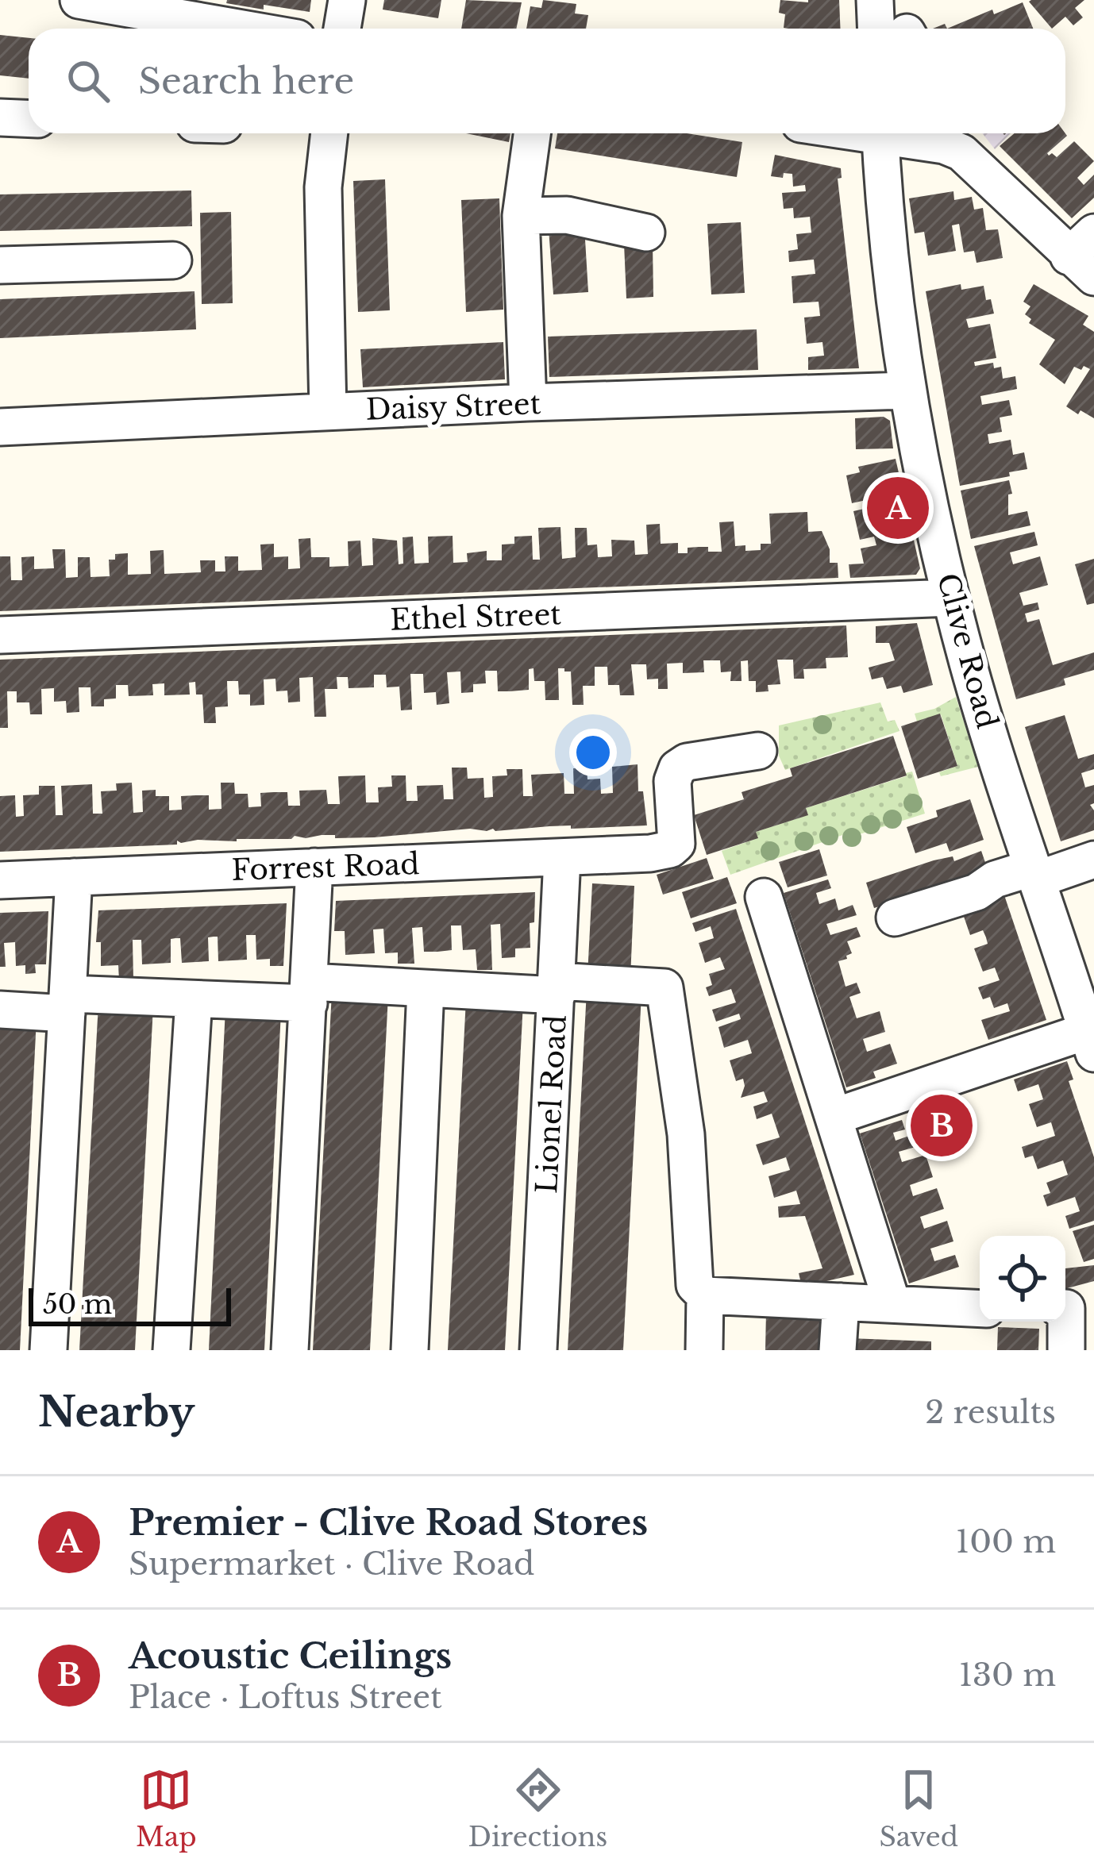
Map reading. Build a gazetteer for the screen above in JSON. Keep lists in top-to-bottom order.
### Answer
{
  "streets": {
    "street": [
      "Daisy Street",
      "Ethel Street",
      "Clive Road",
      "Forrest Road",
      "Lionel Road"
    ]
  },
  "crossings": [
    ["Daisy Street", "Clive Road"],
    ["Ethel Street", "Clive Road"],
    ["Forrest Road", "Lionel Road"]
  ],
  "scale_bar": "50 m",
  "page": {
    "search": "Search here",
    "pins": ["A", "B"],
    "scale": "50 m",
    "heading": ["Nearby", "2 results"],
    "list": [
      {
        "mark": "A",
        "name": "Premier - Clive Road Stores",
        "note": "Supermarket · Clive Road",
        "value": "100 m"
      },
      {
        "mark": "B",
        "name": "Acoustic Ceilings",
        "note": "Place · Loftus Street",
        "value": "130 m"
      }
    ],
    "nav": ["Map", "Directions", "Saved"]
  }
}
